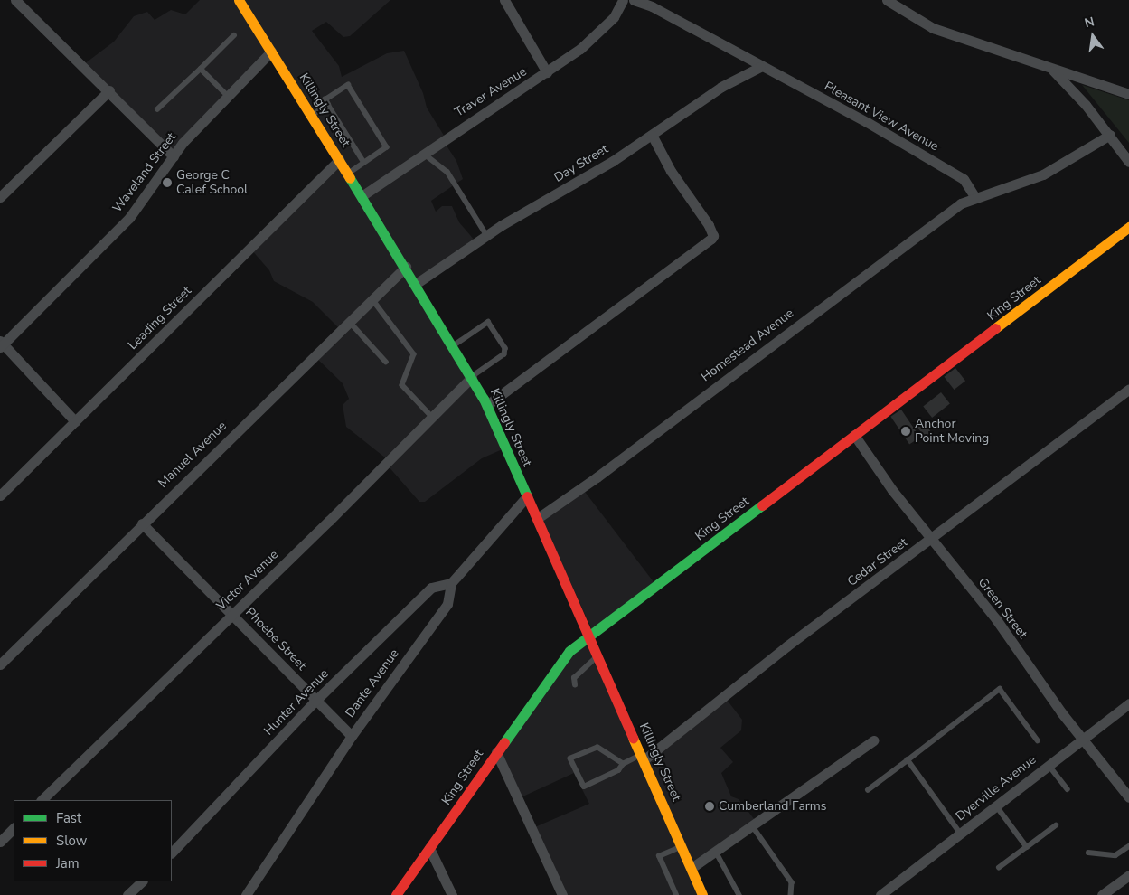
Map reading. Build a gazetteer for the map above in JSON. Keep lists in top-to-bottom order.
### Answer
{
  "streets": {
    "main road": ["Killingly Street", "King Street"],
    "street": [
      "Traver Avenue",
      "Pleasant View Avenue",
      "Day Street",
      "Waveland Street",
      "Leading Street",
      "Homestead Avenue",
      "Manuel Avenue",
      "Cedar Street",
      "Victor Avenue",
      "Green Street",
      "Phoebe Street",
      "Dante Avenue",
      "Hunter Avenue",
      "Dyerville Avenue"
    ]
  },
  "crossings": [
    ["Traver Avenue", "Killingly Street"],
    ["Killingly Street", "Day Street"],
    ["Killingly Street", "Waveland Street"],
    ["Killingly Street", "King Street"],
    ["Killingly Street", "Leading Street"],
    ["Killingly Street", "Homestead Avenue"],
    ["Killingly Street", "Manuel Avenue"],
    ["Killingly Street", "Cedar Street"],
    ["Killingly Street", "Victor Avenue"],
    ["Killingly Street", "Dante Avenue"],
    ["Pleasant View Avenue", "Day Street"],
    ["Pleasant View Avenue", "Homestead Avenue"],
    ["King Street", "Green Street"],
    ["Manuel Avenue", "Phoebe Street"],
    ["Cedar Street", "Green Street"],
    ["Victor Avenue", "Phoebe Street"],
    ["Green Street", "Dyerville Avenue"],
    ["Phoebe Street", "Dante Avenue"],
    ["Phoebe Street", "Hunter Avenue"],
    ["Dante Avenue", "Hunter Avenue"]
  ],
  "places": ["George C Calef School", "Anchor Point Moving", "Cumberland Farms"],
  "legend": ["Fast", "Slow", "Jam"],
  "north": "top"
}
